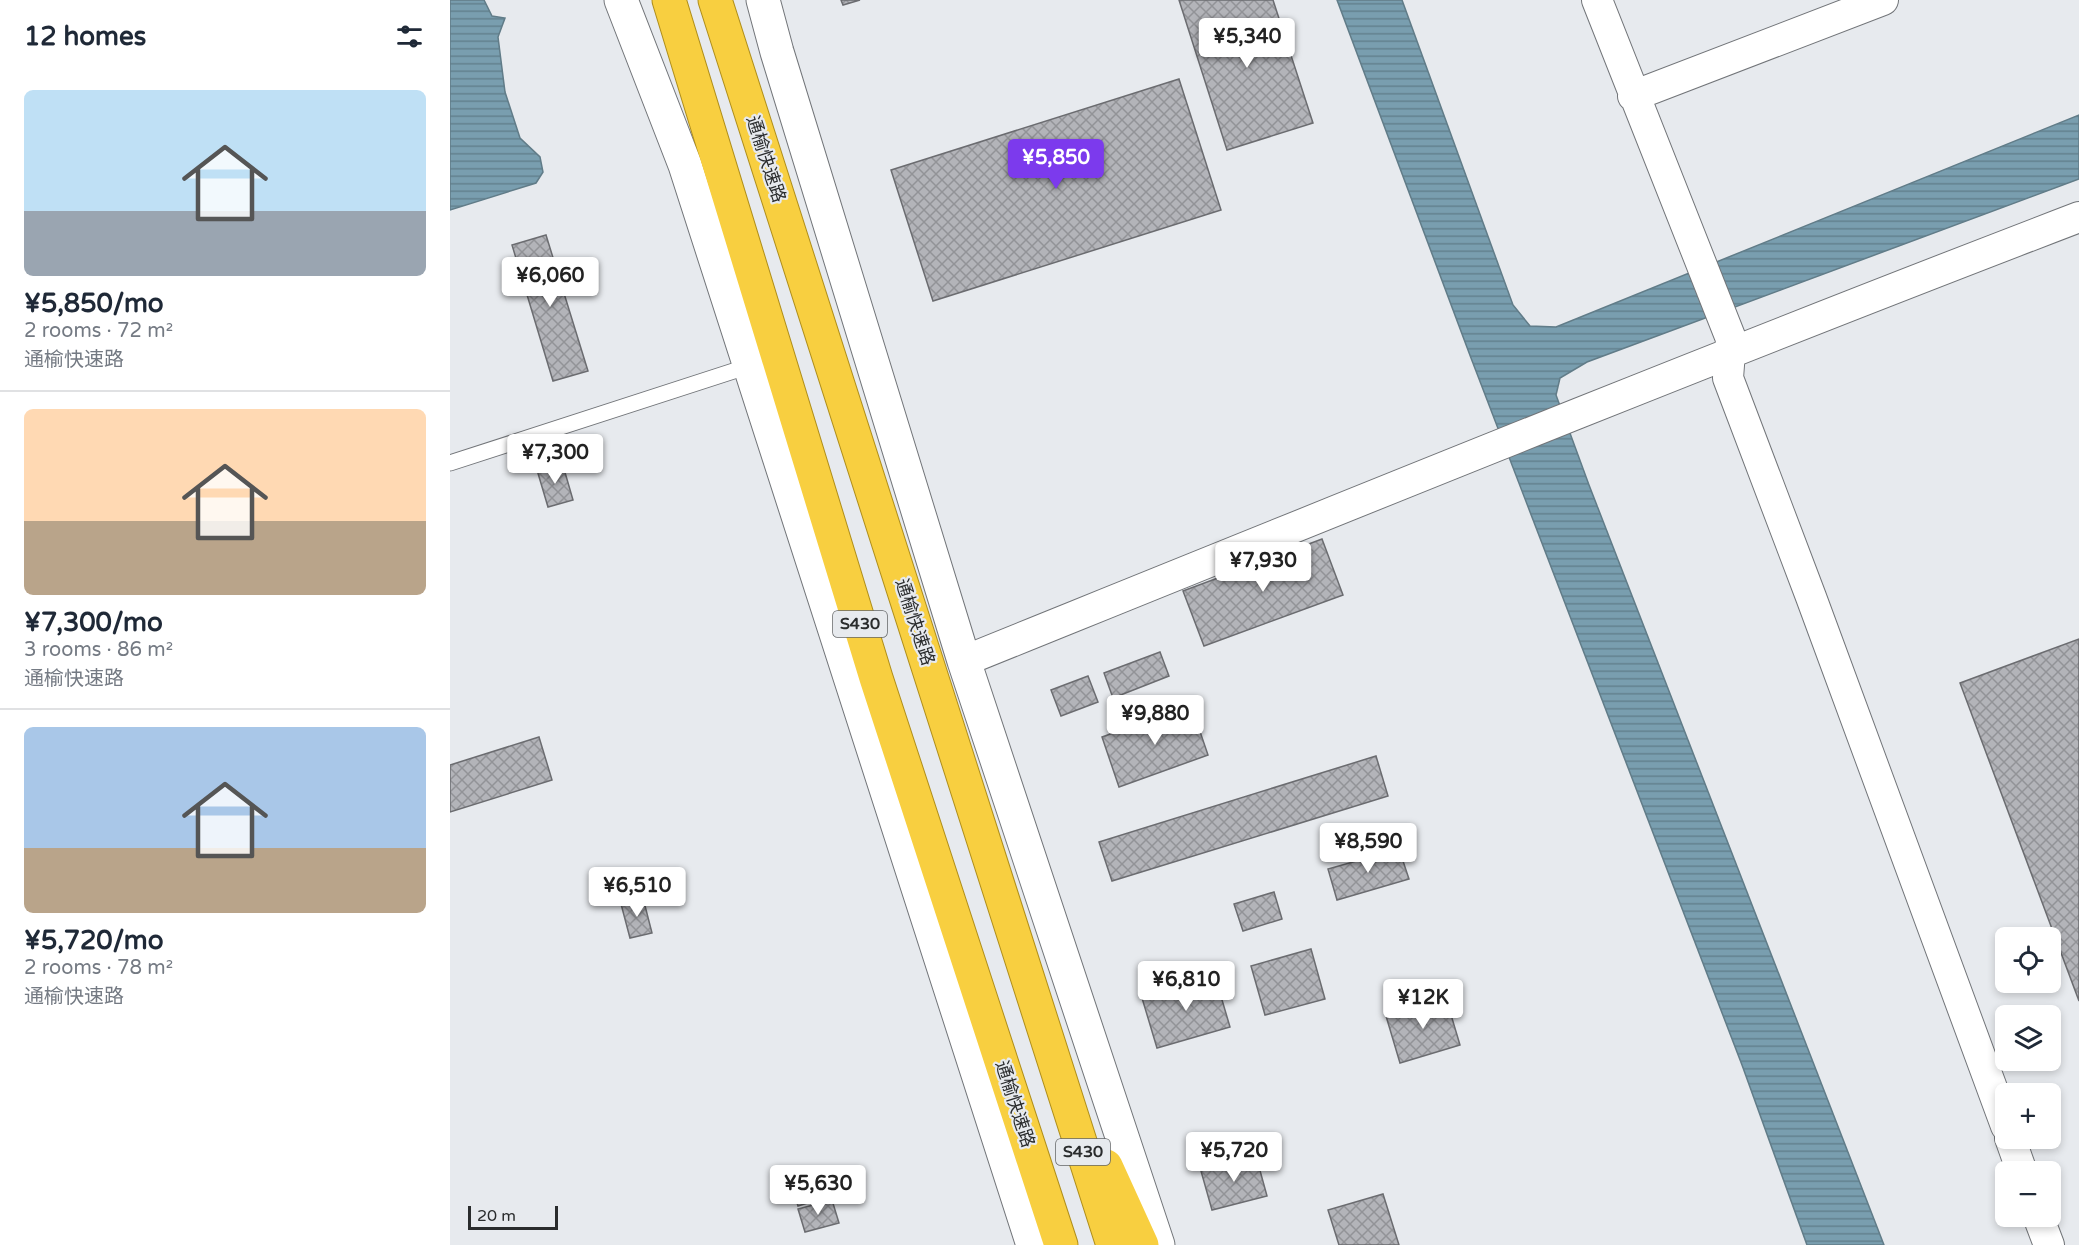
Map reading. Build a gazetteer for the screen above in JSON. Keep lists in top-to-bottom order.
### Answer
{
  "streets": {
    "highway": ["通榆快速路", "S430"]
  },
  "scale_bar": "20 m",
  "page": {
    "heading": "12 homes",
    "price": [
      "¥5,340",
      "¥5,850",
      "¥6,060",
      "¥7,300",
      "¥7,930",
      "¥9,880",
      "¥8,590",
      "¥6,510",
      "¥6,810",
      "¥12K",
      "¥5,720",
      "¥5,630"
    ],
    "list": [
      {
        "name": "¥5,850/mo",
        "note": "2 rooms · 72 m² · 通榆快速路"
      },
      {
        "name": "¥7,300/mo",
        "note": "3 rooms · 86 m² · 通榆快速路"
      },
      {
        "name": "¥5,720/mo",
        "note": "2 rooms · 78 m² · 通榆快速路"
      }
    ],
    "map_buttons": ["+", "−"],
    "scale": "20 m"
  }
}
